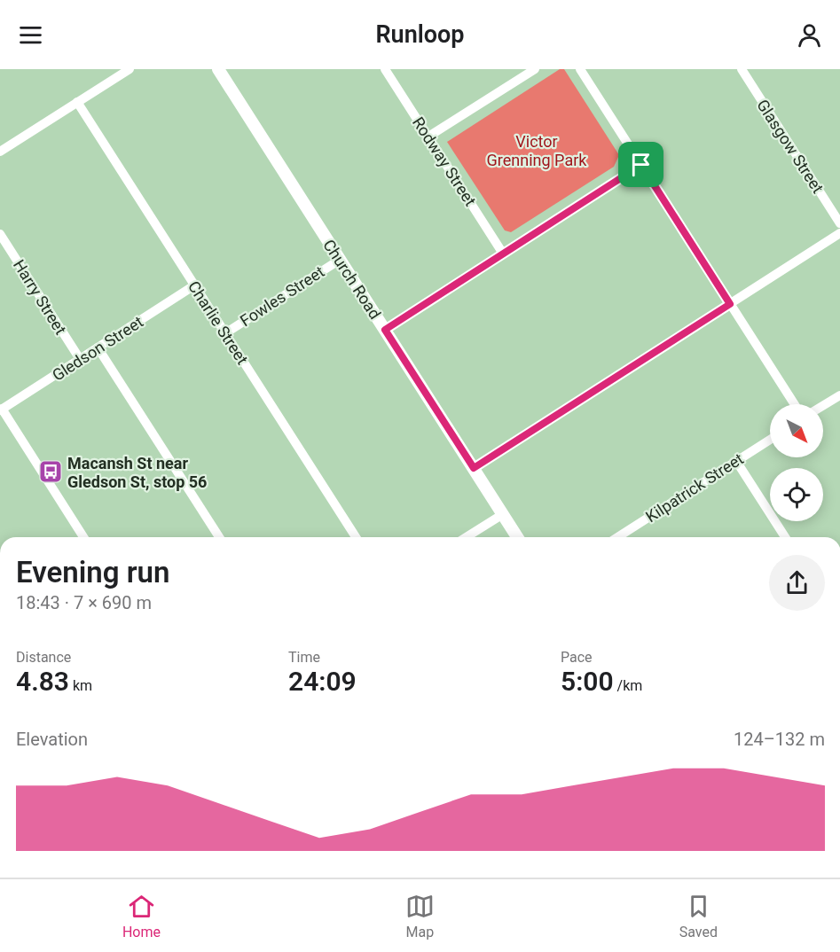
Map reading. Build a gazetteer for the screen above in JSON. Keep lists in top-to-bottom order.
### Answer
{
  "streets": {
    "street": [
      "Glasgow Street",
      "Rodway Street",
      "Church Road",
      "Fowles Street",
      "Harry Street",
      "Charlie Street",
      "Gledson Street",
      "Kilpatrick Street"
    ]
  },
  "crossings": [
    ["Church Road", "Fowles Street"],
    ["Fowles Street", "Charlie Street"],
    ["Harry Street", "Gledson Street"],
    ["Charlie Street", "Gledson Street"]
  ],
  "parks": ["Victor Grenning Park"],
  "places": {
    "bus stop": ["Macansh St near Gledson St, stop 56"]
  },
  "north": "bottom right",
  "page": {
    "header": "Runloop",
    "heading": ["Evening run", "18:43 · 7 × 690 m"],
    "stats": [
      ["Distance", "4.83 km"],
      ["Time", "24:09"],
      ["Pace", "5:00 /km"]
    ],
    "chart": ["Elevation", "124–132 m"],
    "tabs": ["Home", "Map", "Saved"]
  }
}
